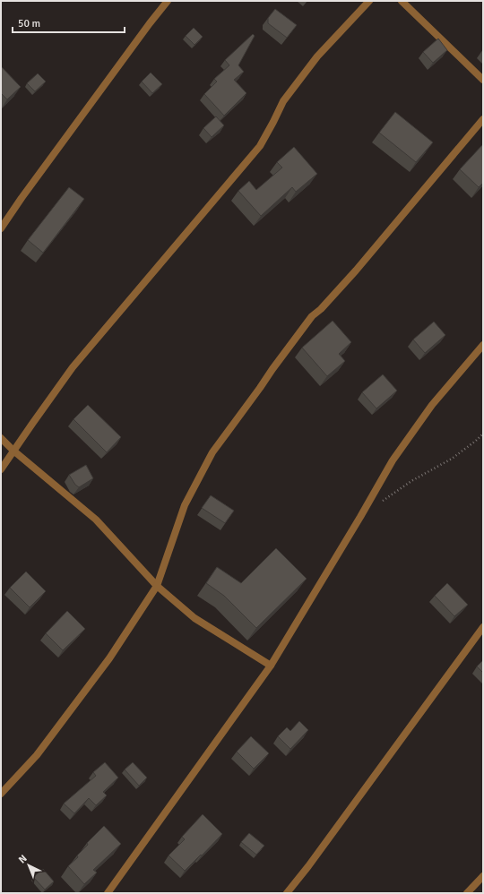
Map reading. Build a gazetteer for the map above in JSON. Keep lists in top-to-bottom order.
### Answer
{
  "scale_bar": "50 m",
  "north": "top left"
}
